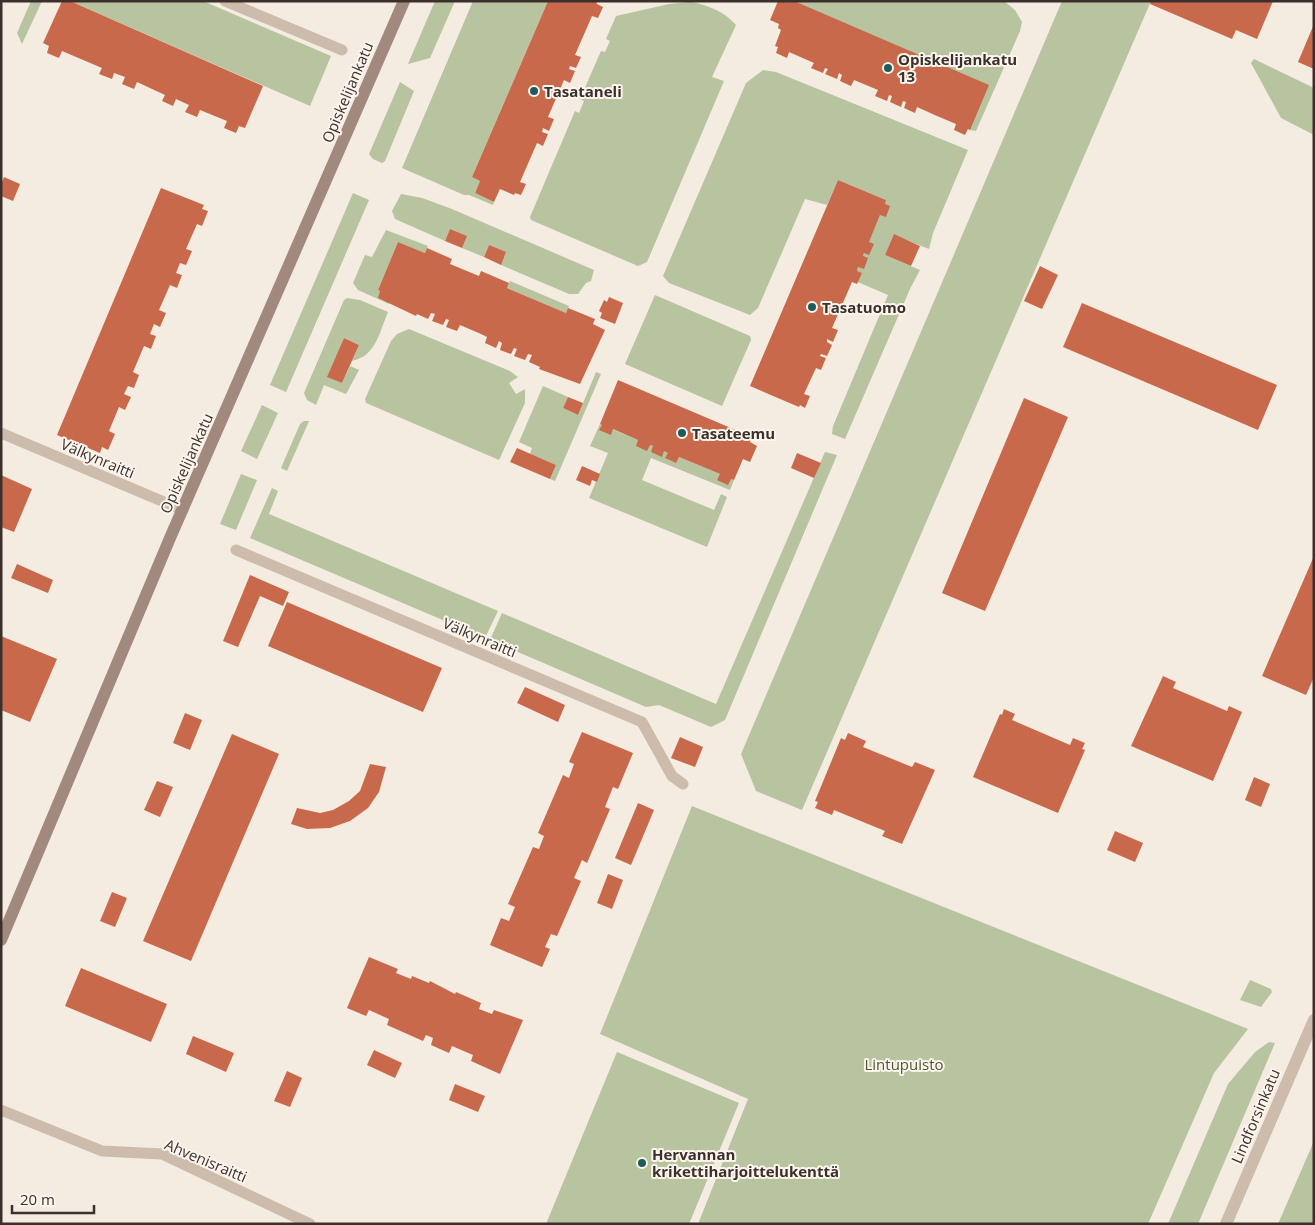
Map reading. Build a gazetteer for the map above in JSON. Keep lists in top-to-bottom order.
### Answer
{
  "streets": {
    "main road": ["Opiskelijankatu"],
    "street": ["Lindforsinkatu"],
    "lane": ["Välkynraitti", "Ahvenisraitti"]
  },
  "crossings": [
    ["Opiskelijankatu", "Välkynraitti"]
  ],
  "parks": ["Lintupuisto"],
  "places": [
    "Opiskelijankatu 13",
    "Tasataneli",
    "Tasatuomo",
    "Tasateemu",
    "Hervannan krikettiharjoittelukenttä"
  ],
  "scale_bar": "20 m"
}
